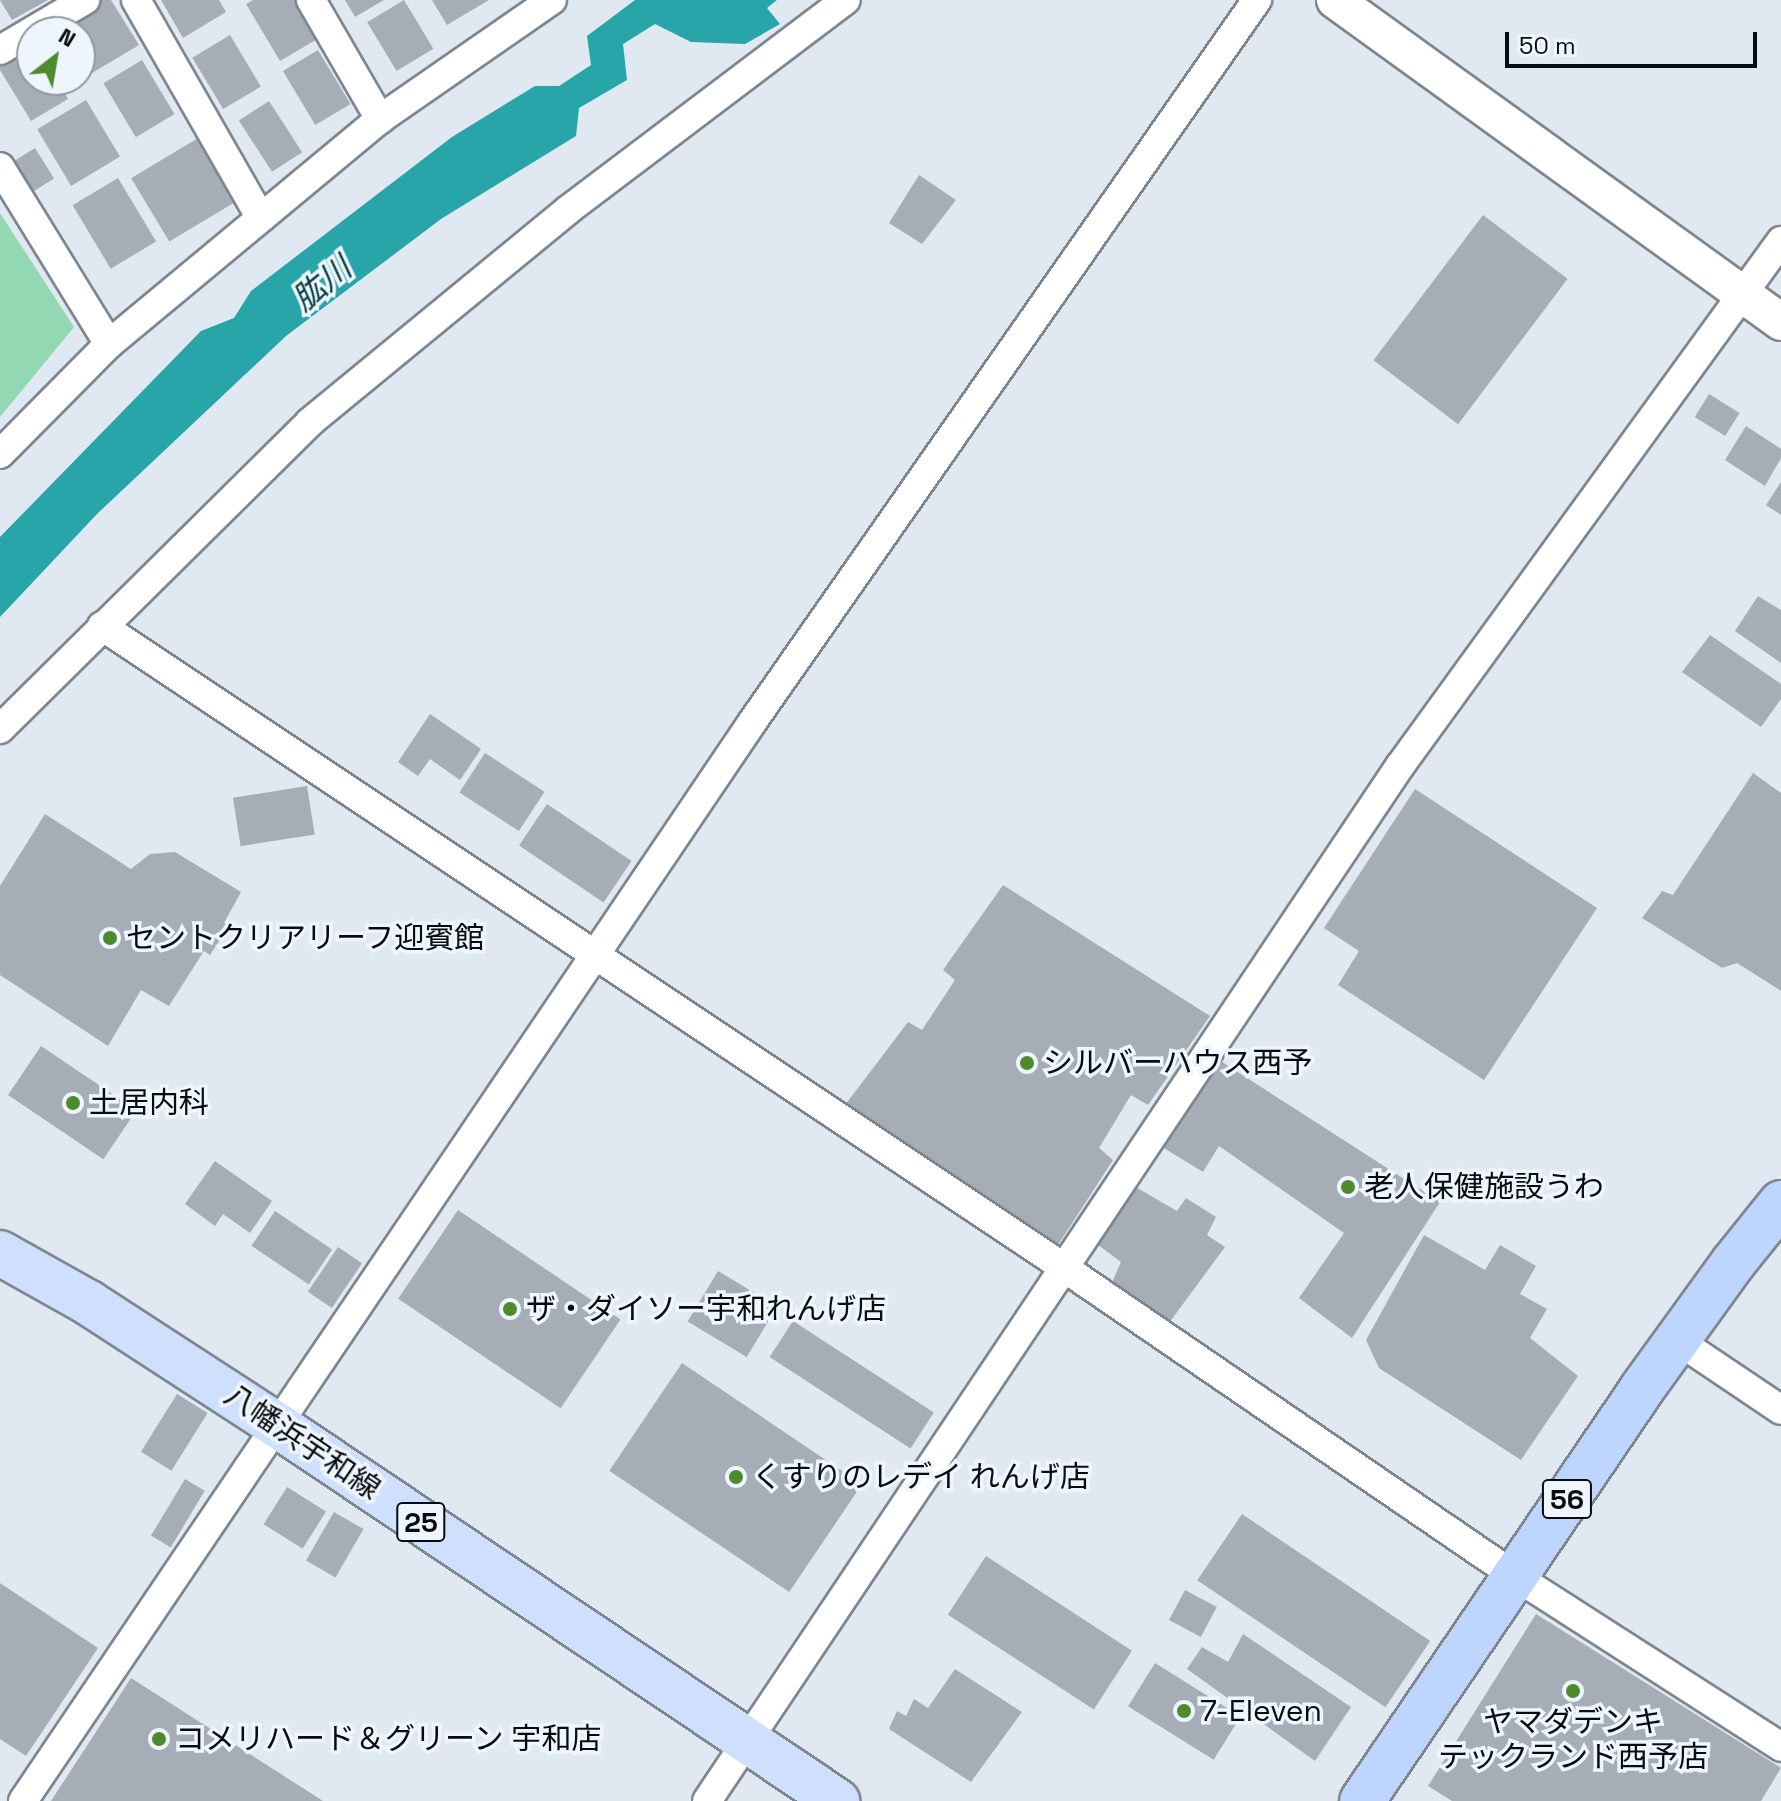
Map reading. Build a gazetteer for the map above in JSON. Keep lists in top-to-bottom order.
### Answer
{
  "streets": {
    "highway": ["56"],
    "main road": ["八幡浜宇和線", "25"]
  },
  "water": ["肱川"],
  "places": [
    "セントクリアリーフ迎賓館",
    "シルバーハウス西予",
    "土居内科",
    "老人保健施設うわ",
    "ザ・ダイソー宇和れんげ店",
    "くすりのレデイ れんげ店",
    "ヤマダデンキ テックランド西予店",
    "7-Eleven",
    "コメリハード＆グリーン 宇和店"
  ],
  "scale_bar": "50 m",
  "north": "top right"
}
